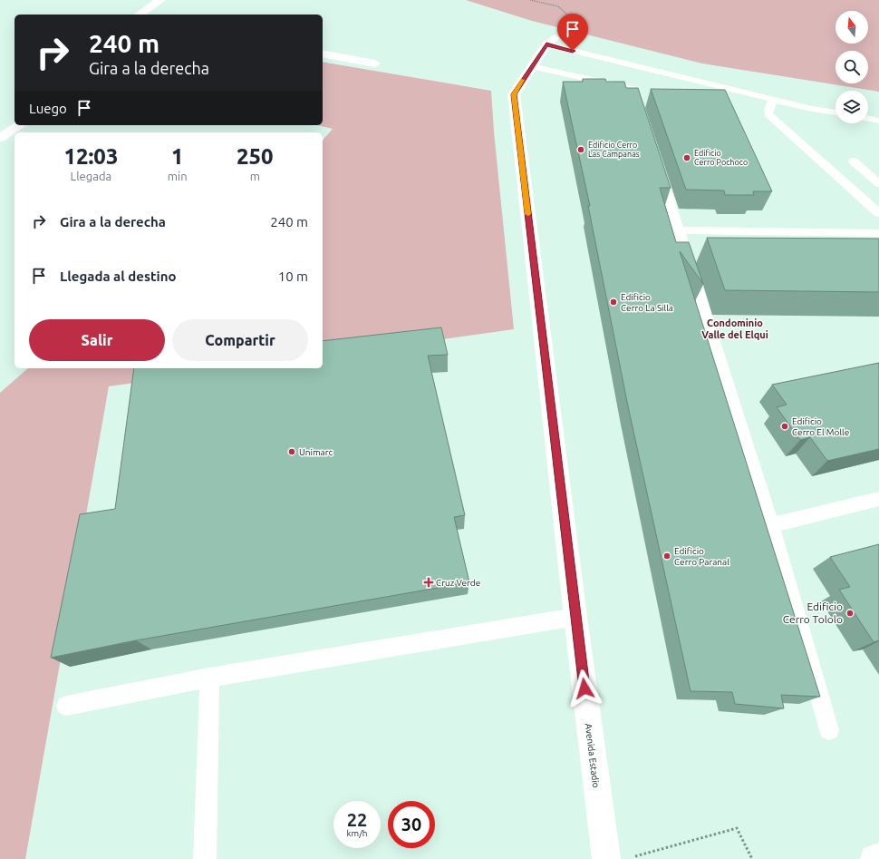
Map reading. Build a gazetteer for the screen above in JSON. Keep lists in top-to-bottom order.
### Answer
{
  "streets": {
    "street": ["Avenida Estadio"]
  },
  "districts": ["Condominio Valle del Elqui"],
  "places": {
    "other": [
      "Edificio Cerro Las Campanas",
      "Edificio Cerro Pochoco",
      "Edificio Cerro La Silla",
      "Edificio Cerro El Molle",
      "Unimarc",
      "Edificio Cerro Paranal",
      "Edificio Cerro Tololo"
    ],
    "health": ["Cruz Verde"]
  },
  "north": "top",
  "page": {
    "turn": ["240 m", "Gira a la derecha"],
    "then": "Luego",
    "eta": [
      "12:03",
      "Llegada",
      "1",
      "min",
      "250",
      "m"
    ],
    "list": [
      {
        "name": "Gira a la derecha",
        "value": "240 m"
      },
      {
        "name": "Llegada al destino",
        "value": "10 m"
      }
    ],
    "buttons": ["Salir", "Compartir"],
    "speed": "22 km/h",
    "limit": "30"
  }
}
